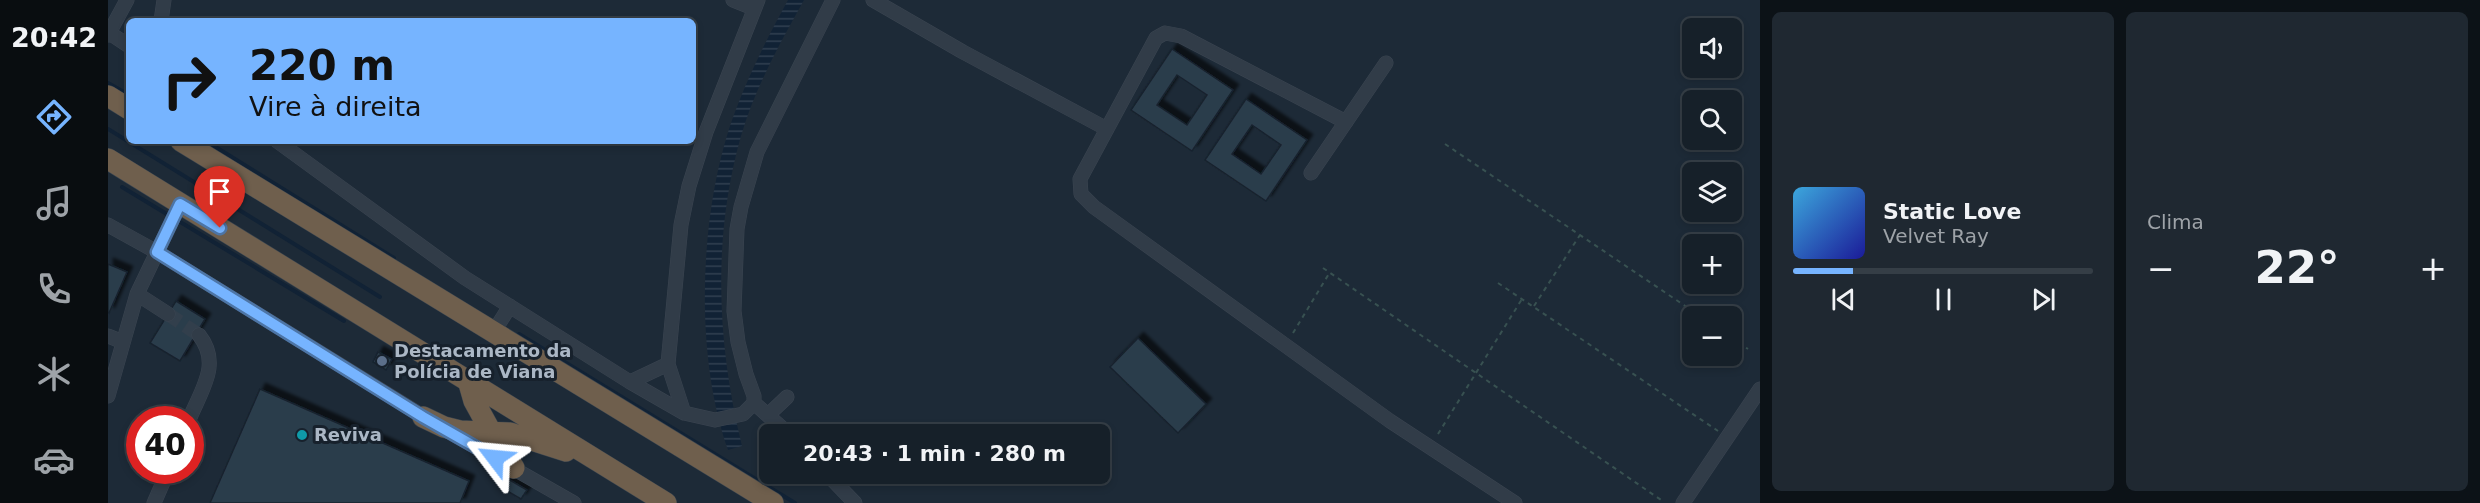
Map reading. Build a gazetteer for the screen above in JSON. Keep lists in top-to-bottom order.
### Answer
{
  "places": ["Destacamento da Polícia de Viana", "Reviva"],
  "page": {
    "tabs": "20:42",
    "tile": "Clima",
    "map_buttons": ["+", "−"],
    "turn": ["220 m", "Vire à direita"],
    "song": ["Static Love", "Velvet Ray"],
    "heat": ["−", "22°", "+"],
    "limit": "40",
    "trip": "20:43 · 1 min · 280 m"
  }
}
